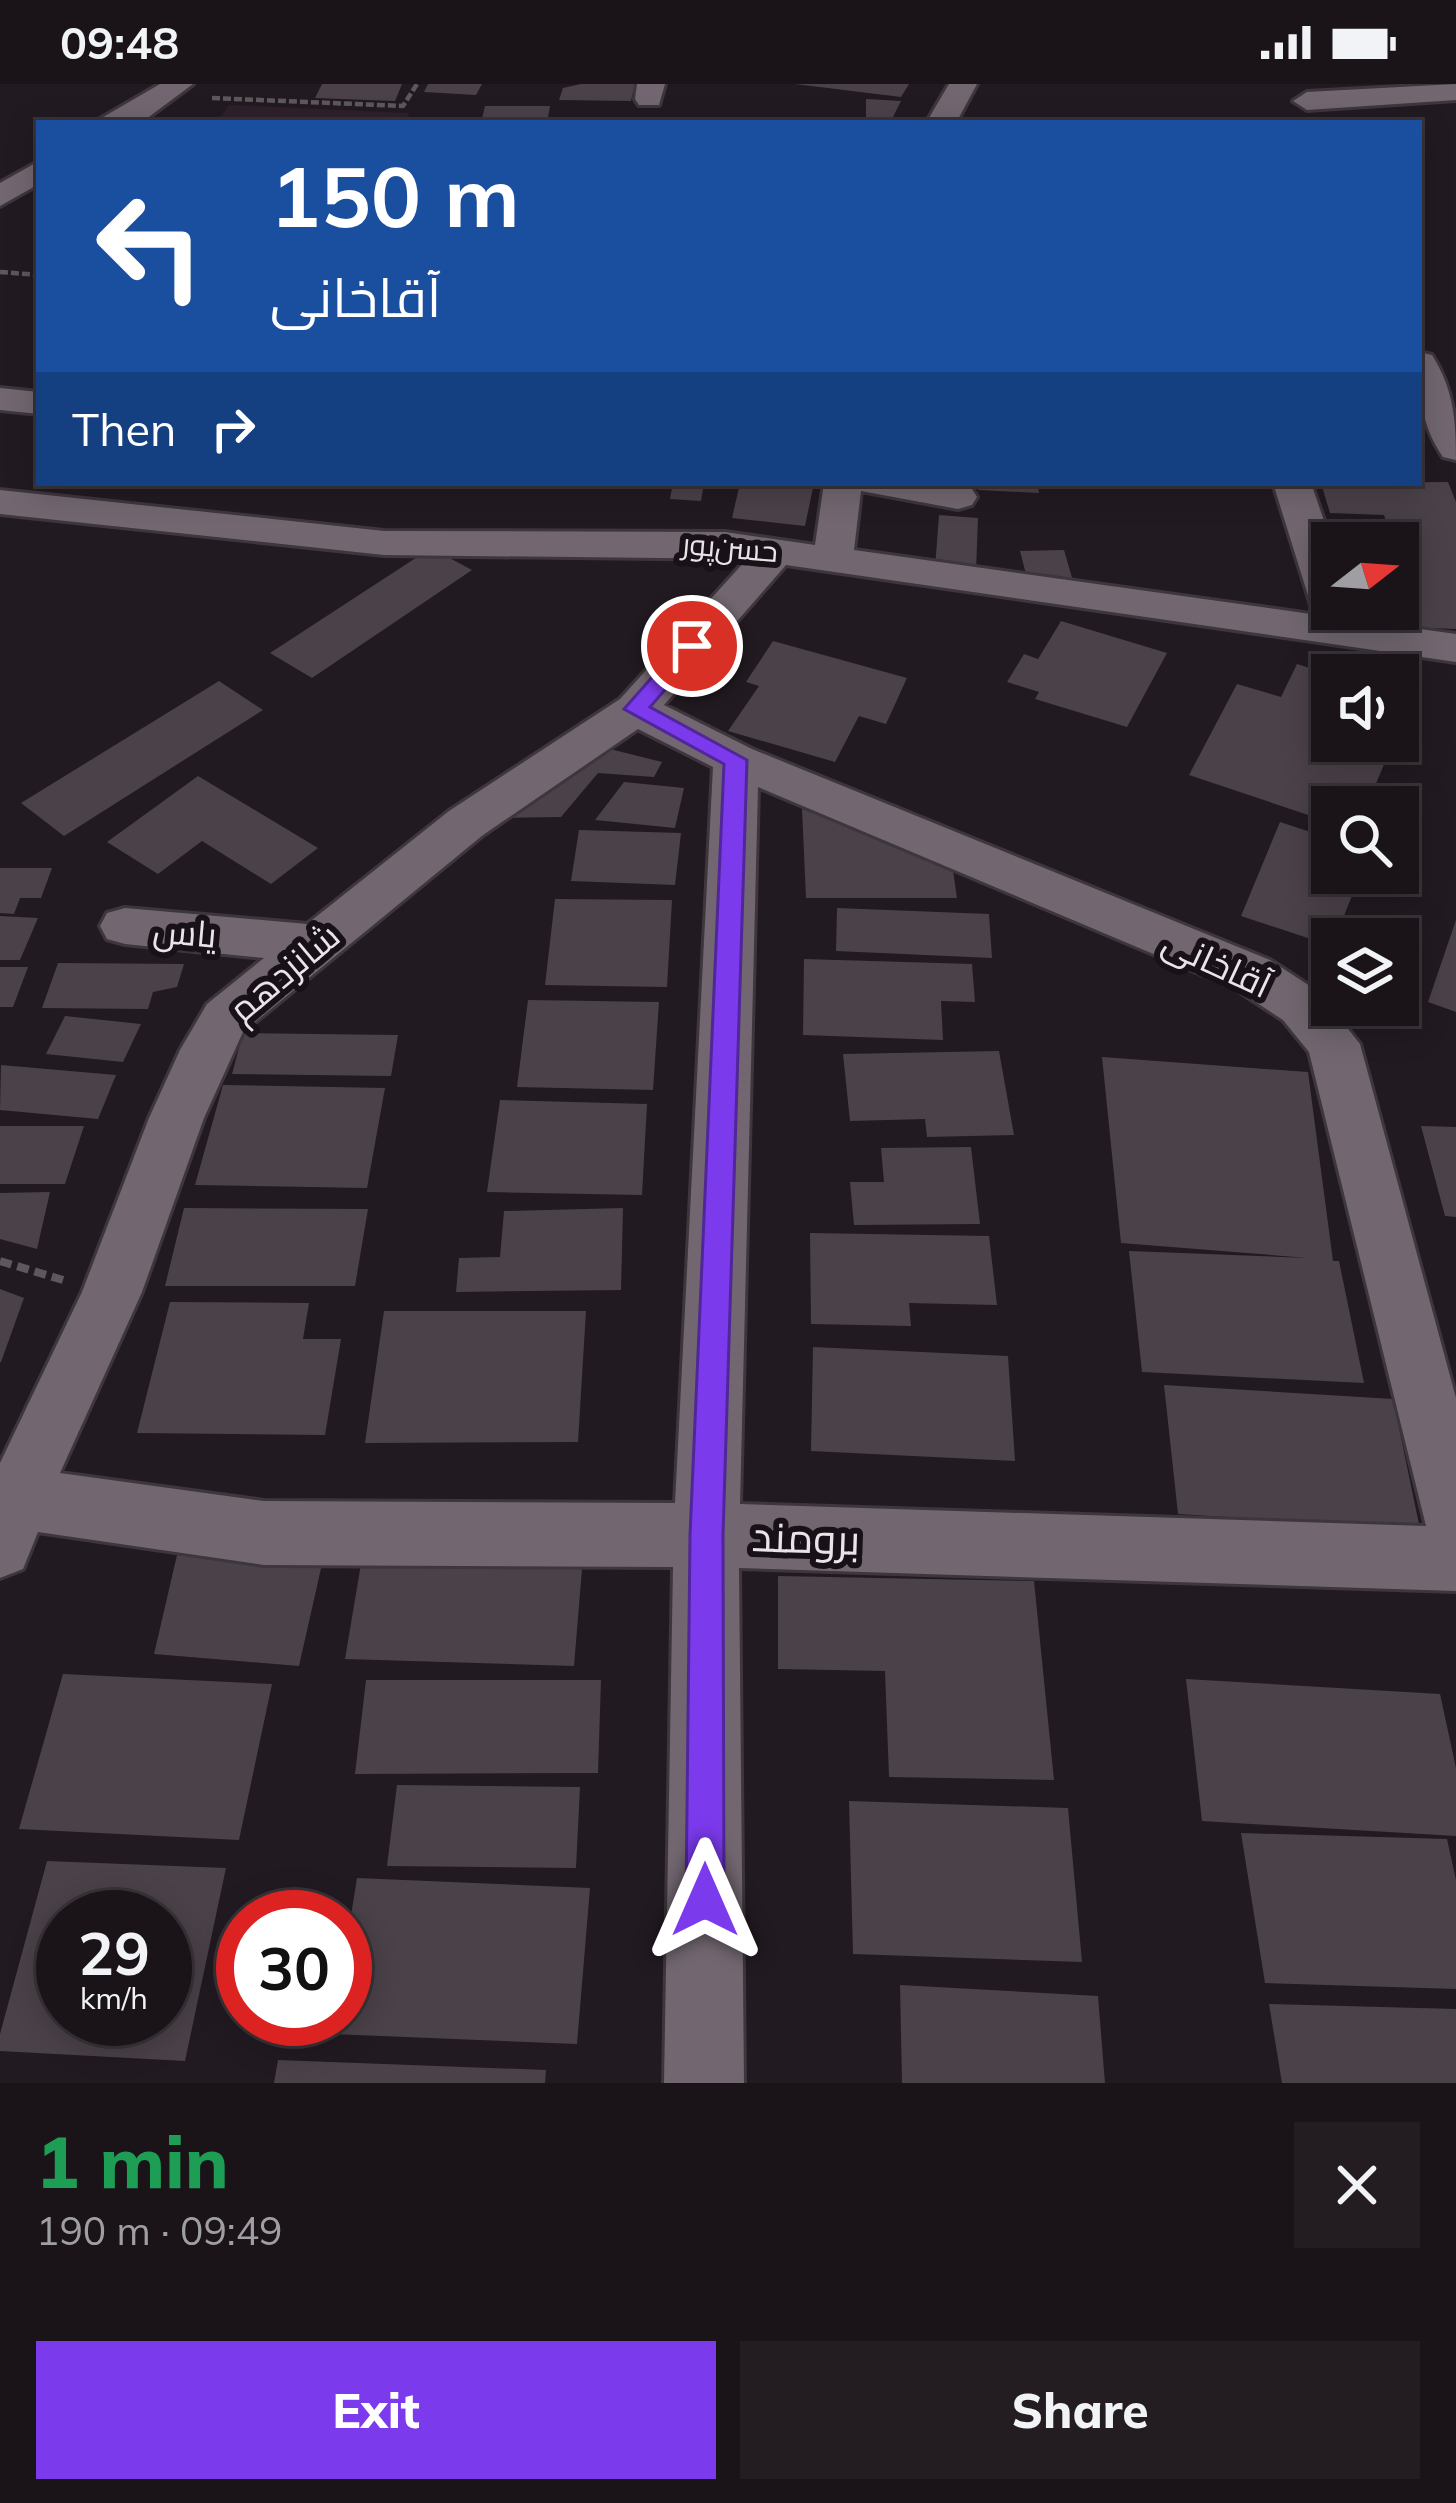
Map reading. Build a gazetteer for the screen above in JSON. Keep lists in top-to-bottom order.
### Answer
{
  "streets": {
    "street": [
      "حسن‌پور",
      "یاس",
      "آقاخانی",
      "شانزدهم",
      "برومند"
    ]
  },
  "crossings": [
    ["حسن‌پور", "شانزدهم"],
    ["یاس", "شانزدهم"],
    ["آقاخانی", "شانزدهم"],
    ["شانزدهم", "برومند"]
  ],
  "north": "right",
  "page": {
    "status": "09:48",
    "turn": ["150 m", "آقاخانی"],
    "then": "Then",
    "speed": "29 km/h",
    "limit": "30",
    "heading": ["1 min", "190 m · 09:49"],
    "buttons": ["Exit", "Share"]
  }
}
